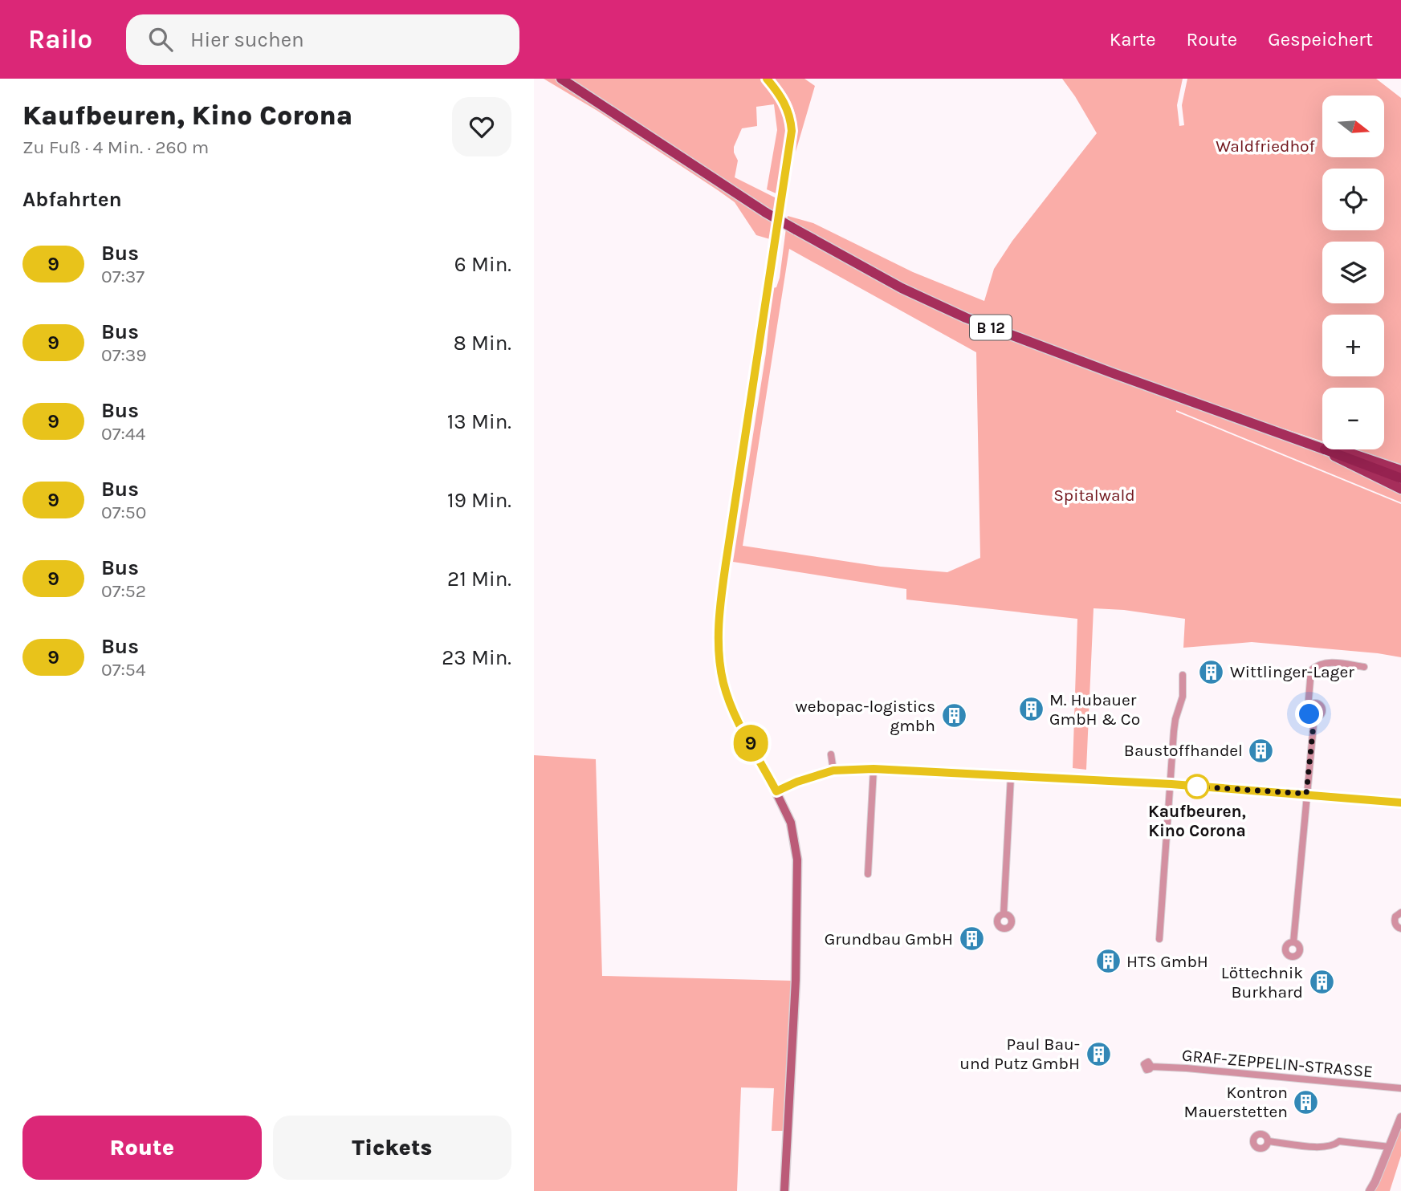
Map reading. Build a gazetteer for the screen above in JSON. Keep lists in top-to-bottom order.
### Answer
{
  "streets": {
    "highway": ["B 12"],
    "street": ["GRAF-ZEPPELIN-STRASSE"]
  },
  "parks": ["Waldfriedhof", "Spitalwald"],
  "places": {
    "building": [
      "Wittlinger-Lager",
      "M. Hubauer GmbH & Co",
      "webopac-logistics gmbh",
      "Baustoffhandel",
      "Grundbau GmbH",
      "HTS GmbH",
      "Löttechnik Burkhard",
      "Paul Bau- und Putz GmbH",
      "Kontron Mauerstetten"
    ],
    "other": ["Kaufbeuren, Kino Corona"]
  },
  "lines": ["bus line 9"],
  "north": "right",
  "page": {
    "header": "Railo",
    "search": "Hier suchen",
    "nav": ["Karte", "Route", "Gespeichert"],
    "heading": [
      ["Kaufbeuren, Kino Corona", "Zu Fuß · 4 Min. · 260 m"],
      "Abfahrten"
    ],
    "on_map": "9",
    "map_buttons": ["+", "−"],
    "list": [
      {
        "mark": "9",
        "name": "Bus",
        "note": "07:37",
        "value": "6 Min."
      },
      {
        "mark": "9",
        "name": "Bus",
        "note": "07:39",
        "value": "8 Min."
      },
      {
        "mark": "9",
        "name": "Bus",
        "note": "07:44",
        "value": "13 Min."
      },
      {
        "mark": "9",
        "name": "Bus",
        "note": "07:50",
        "value": "19 Min."
      },
      {
        "mark": "9",
        "name": "Bus",
        "note": "07:52",
        "value": "21 Min."
      },
      {
        "mark": "9",
        "name": "Bus",
        "note": "07:54",
        "value": "23 Min."
      }
    ],
    "buttons": ["Route", "Tickets"]
  }
}
